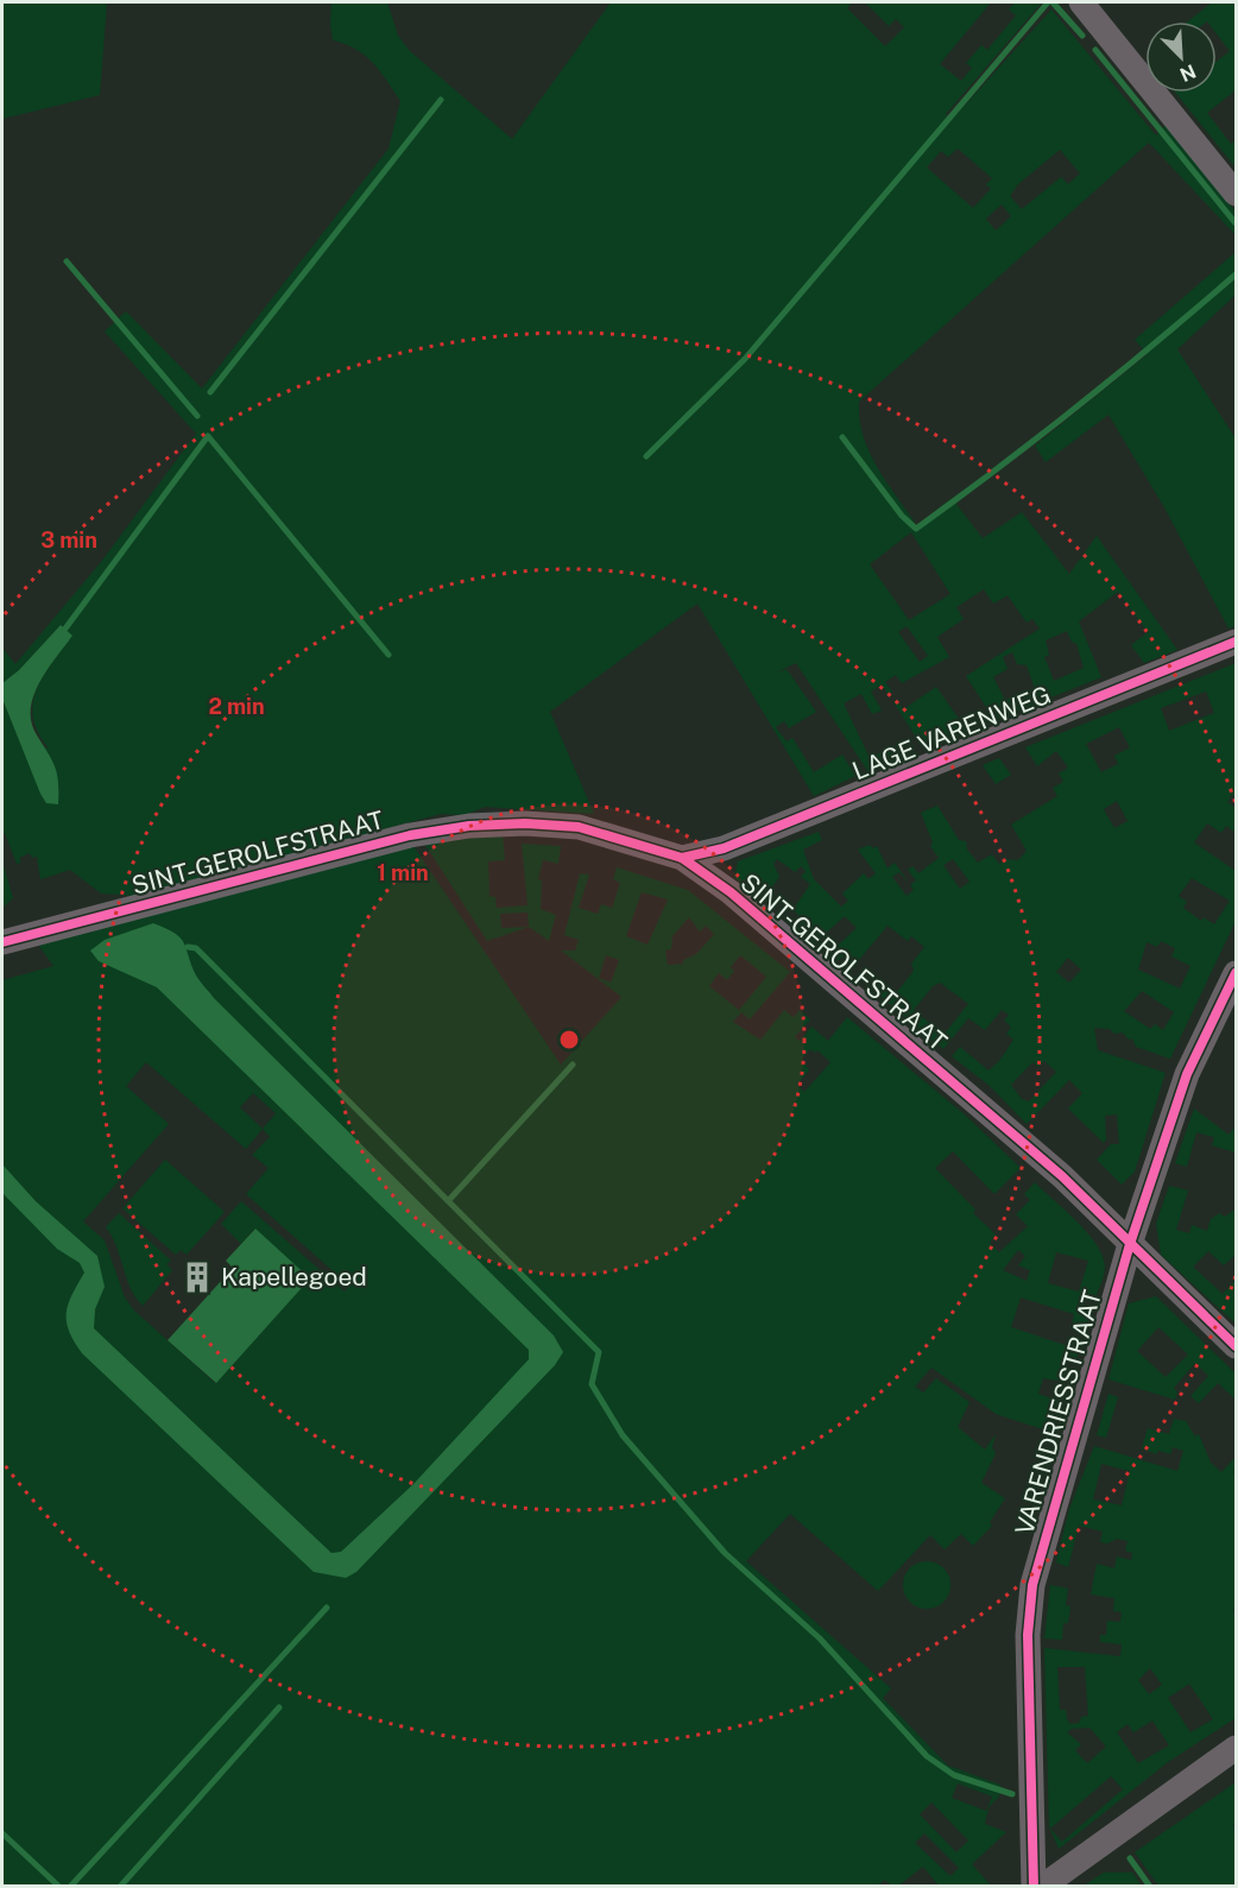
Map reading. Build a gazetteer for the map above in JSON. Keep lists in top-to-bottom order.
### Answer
{
  "streets": {
    "street": ["LAGE VARENWEG", "SINT-GEROLFSTRAAT", "VARENDRIESSTRAAT"]
  },
  "crossings": [
    ["LAGE VARENWEG", "SINT-GEROLFSTRAAT"],
    ["SINT-GEROLFSTRAAT", "VARENDRIESSTRAAT"]
  ],
  "places": {
    "building": ["Kapellegoed"]
  },
  "north": "bottom right",
  "rings": ["3 min", "2 min", "1 min"]
}
